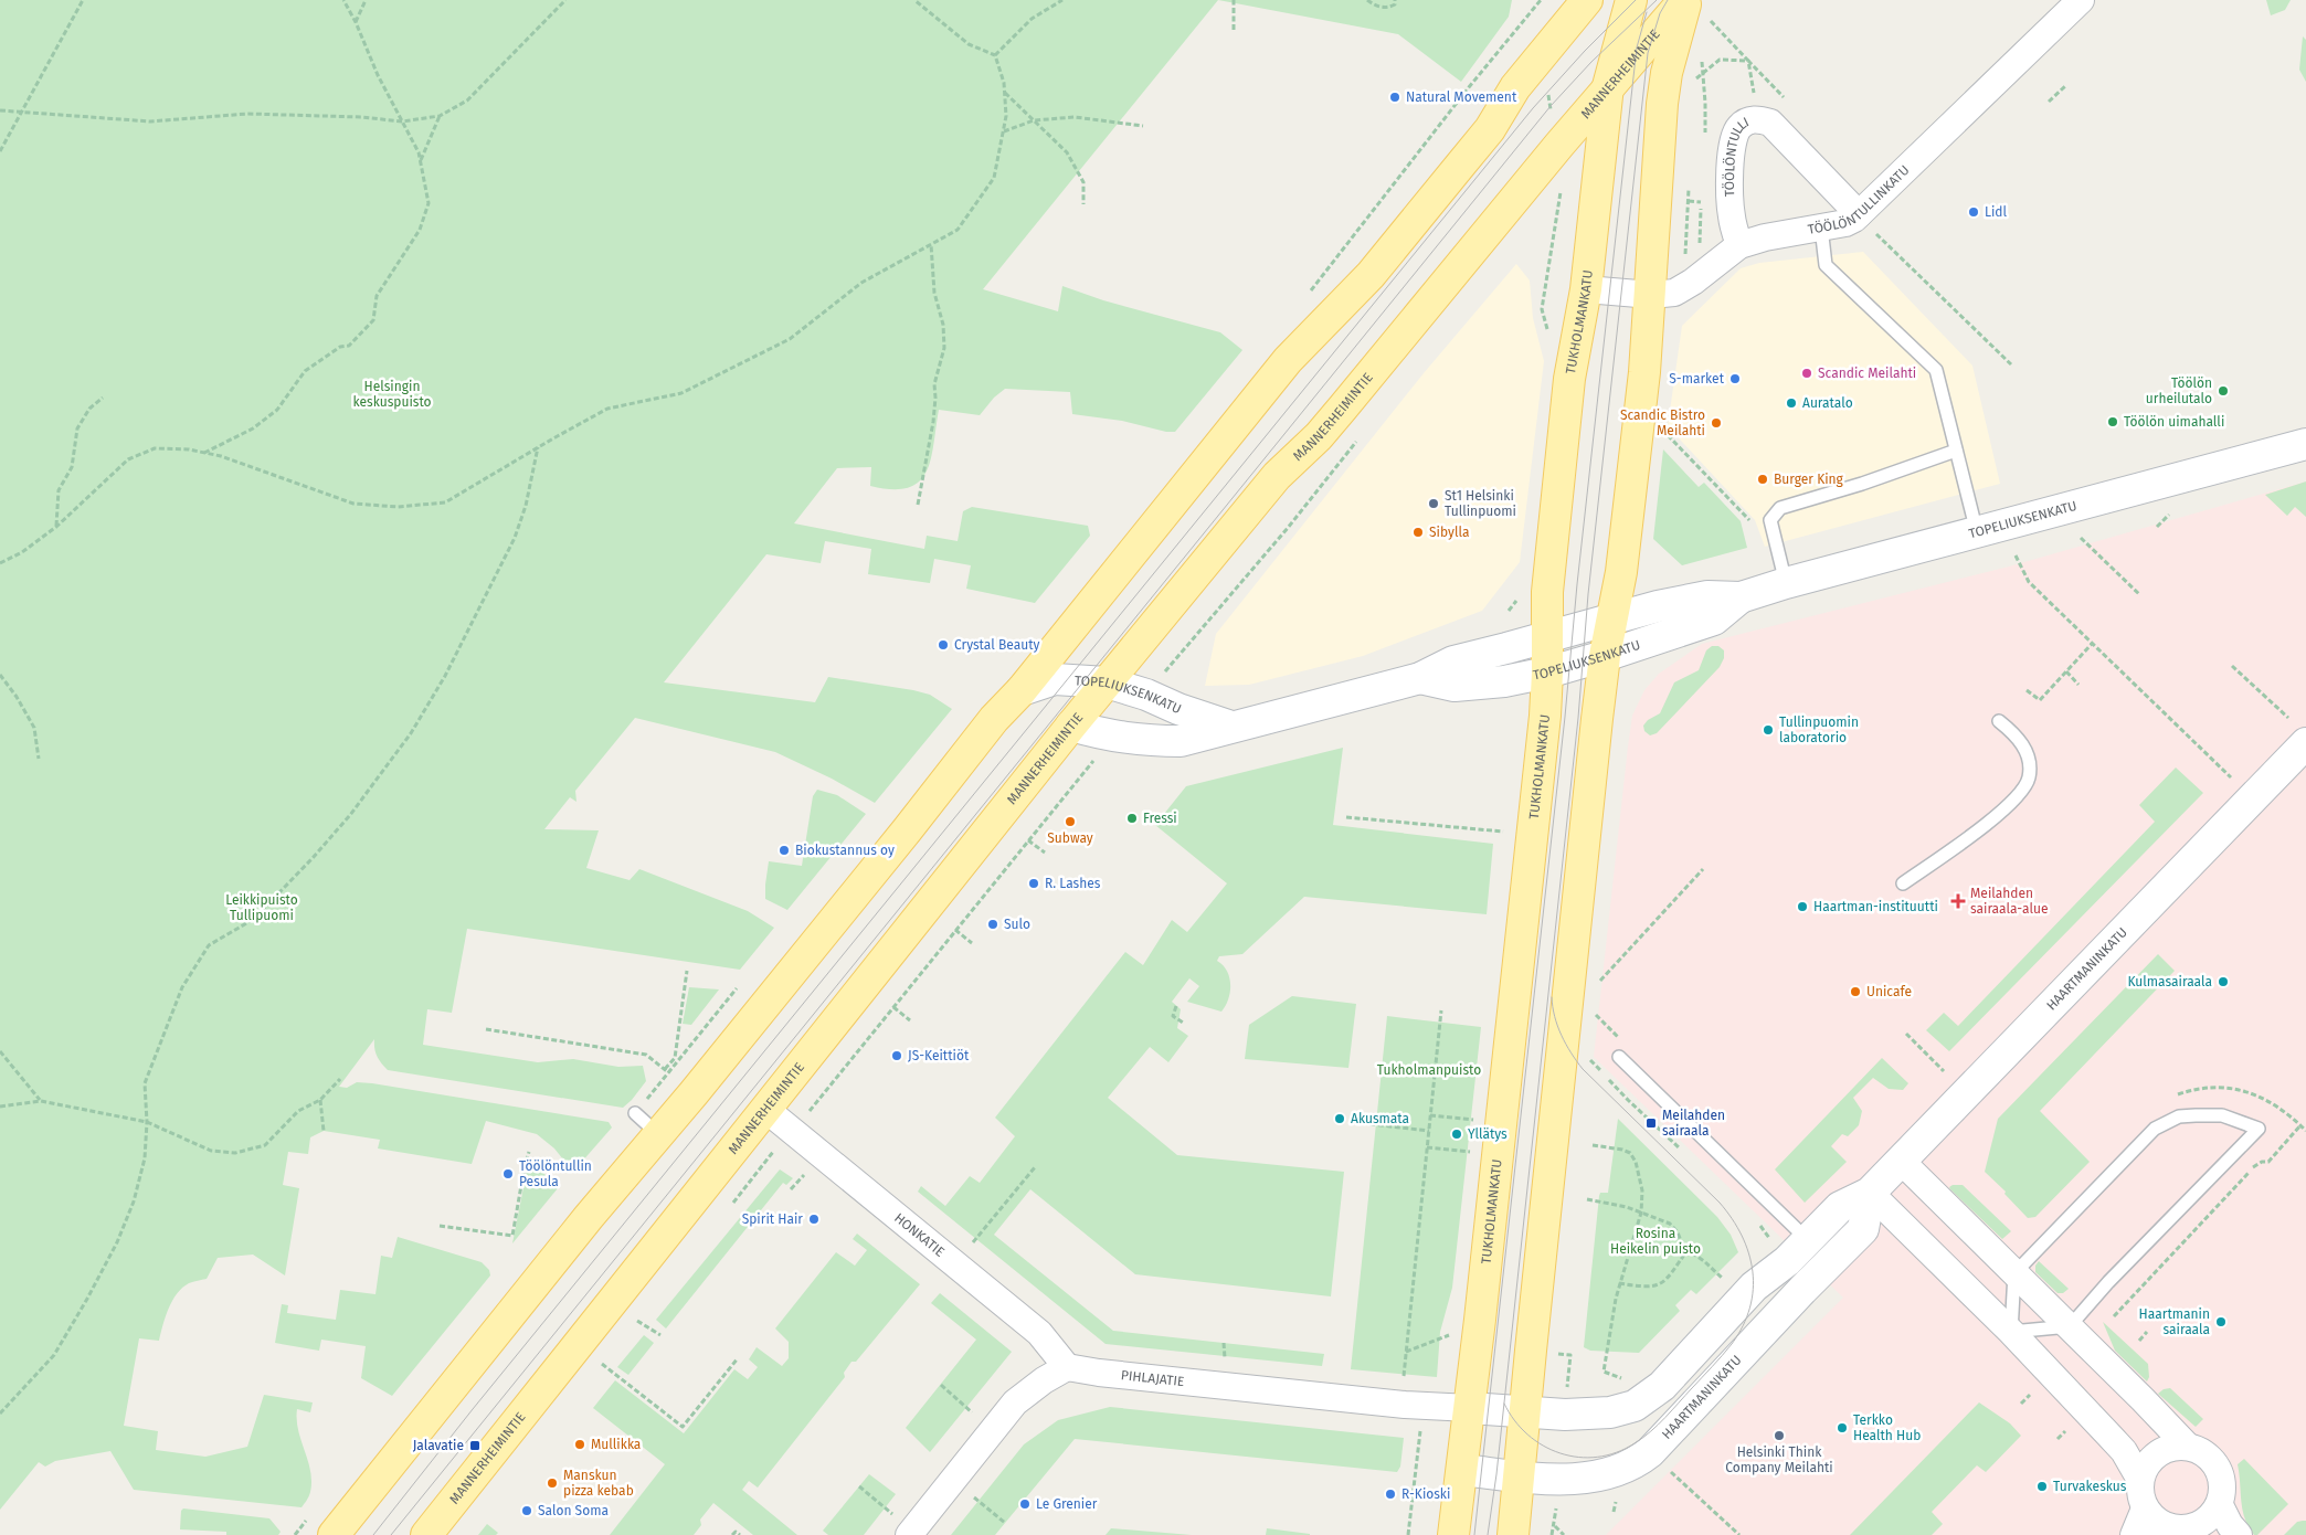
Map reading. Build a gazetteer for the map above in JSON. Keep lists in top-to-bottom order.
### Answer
{
  "streets": {
    "main road": [
      "MANNERHEIMINTIE",
      "TUKHOLMANKATU",
      "TOPELIUKSENKATU",
      "HAARTMANINKATU"
    ],
    "street": [
      "TÖÖLÖNTULLI",
      "TÖÖLÖNTULLINKATU",
      "HONKATIE",
      "PIHLAJATIE"
    ]
  },
  "crossings": [
    ["MANNERHEIMINTIE", "TUKHOLMANKATU"],
    ["MANNERHEIMINTIE", "TOPELIUKSENKATU"],
    ["MANNERHEIMINTIE", "HONKATIE"],
    ["TÖÖLÖNTULLI", "TÖÖLÖNTULLINKATU"],
    ["TÖÖLÖNTULLINKATU", "TUKHOLMANKATU"],
    ["TUKHOLMANKATU", "TOPELIUKSENKATU"],
    ["TUKHOLMANKATU", "HAARTMANINKATU"],
    ["TUKHOLMANKATU", "PIHLAJATIE"],
    ["HAARTMANINKATU", "PIHLAJATIE"],
    ["HONKATIE", "PIHLAJATIE"]
  ],
  "parks": [
    "Helsingin keskuspuisto",
    "Leikkipuisto Tullipuomi",
    "Tukholmanpuisto",
    "Rosina Heikelin puisto"
  ],
  "places": {
    "other": [
      "Natural Movement",
      "Lidl",
      "Scandic Meilahti",
      "S-market",
      "Töölön urheilutalo",
      "Auratalo",
      "Töölön uimahalli",
      "Scandic Bistro Meilahti",
      "Burger King",
      "St1 Helsinki Tullinpuomi",
      "Sibylla",
      "Crystal Beauty",
      "Tullinpuomin laboratorio",
      "Fressi",
      "Subway",
      "Biokustannus oy",
      "R. Lashes",
      "Haartman-instituutti",
      "Sulo",
      "Kulmasairaala",
      "Unicafe",
      "JS-Keittiöt",
      "Akusmata",
      "Yllätys",
      "Töölöntullin Pesula",
      "Spirit Hair",
      "Haartmanin sairaala",
      "Terkko Health Hub",
      "Helsinki Think Company Meilahti",
      "Mullikka",
      "Manskun pizza kebab",
      "Turvakeskus",
      "R-Kioski",
      "Le Grenier",
      "Salon Soma"
    ],
    "health": ["Meilahden sairaala-alue"],
    "transit": ["Meilahden sairaala", "Jalavatie"]
  }
}
